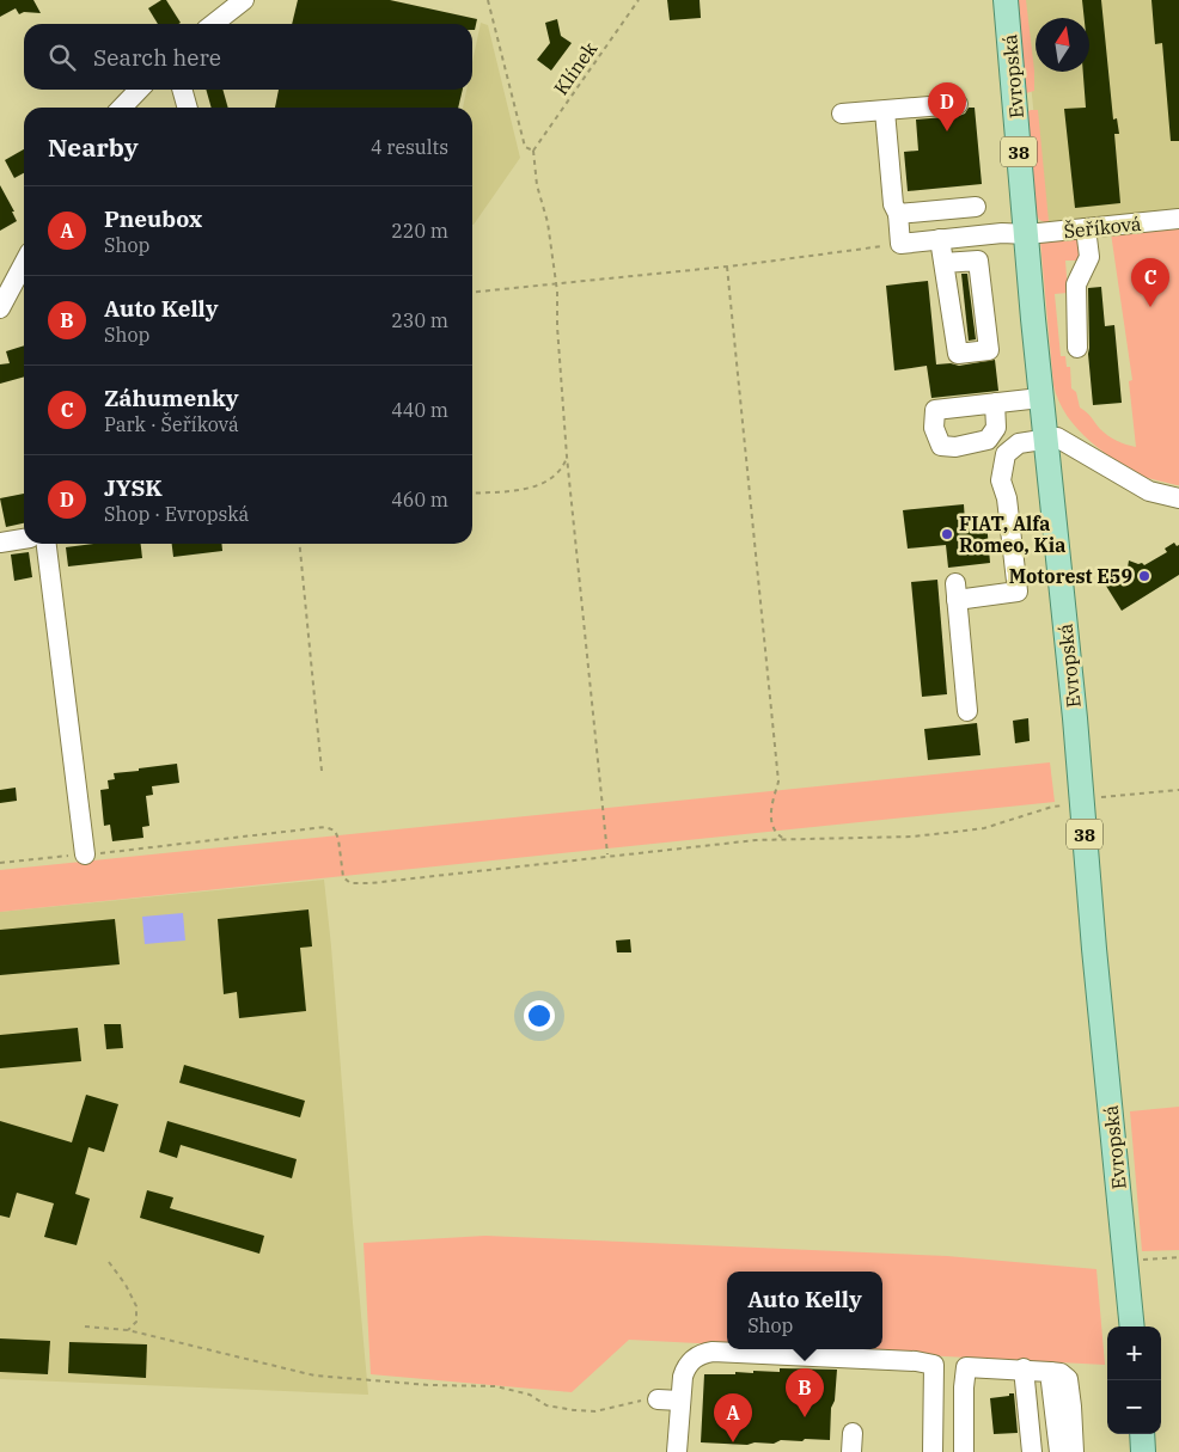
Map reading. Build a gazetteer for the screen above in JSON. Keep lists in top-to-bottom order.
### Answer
{
  "streets": {
    "main road": ["Evropská", "38"],
    "street": ["Šeříková"],
    "path": ["Klínek"]
  },
  "crossings": [
    ["Evropská", "Šeříková"]
  ],
  "places": ["FIAT, Alfa Romeo, Kia", "Motorest E59"],
  "north": "top",
  "page": {
    "search": "Search here",
    "pins": [
      "D",
      "C",
      "B",
      "A"
    ],
    "heading": ["Nearby", "4 results"],
    "list": [
      {
        "mark": "A",
        "name": "Pneubox",
        "note": "Shop",
        "value": "220 m"
      },
      {
        "mark": "B",
        "name": "Auto Kelly",
        "note": "Shop",
        "value": "230 m"
      },
      {
        "mark": "C",
        "name": "Záhumenky",
        "note": "Park · Šeříková",
        "value": "440 m"
      },
      {
        "mark": "D",
        "name": "JYSK",
        "note": "Shop · Evropská",
        "value": "460 m"
      }
    ],
    "popup": ["Auto Kelly", "Shop"],
    "map_buttons": ["+", "−"]
  }
}
